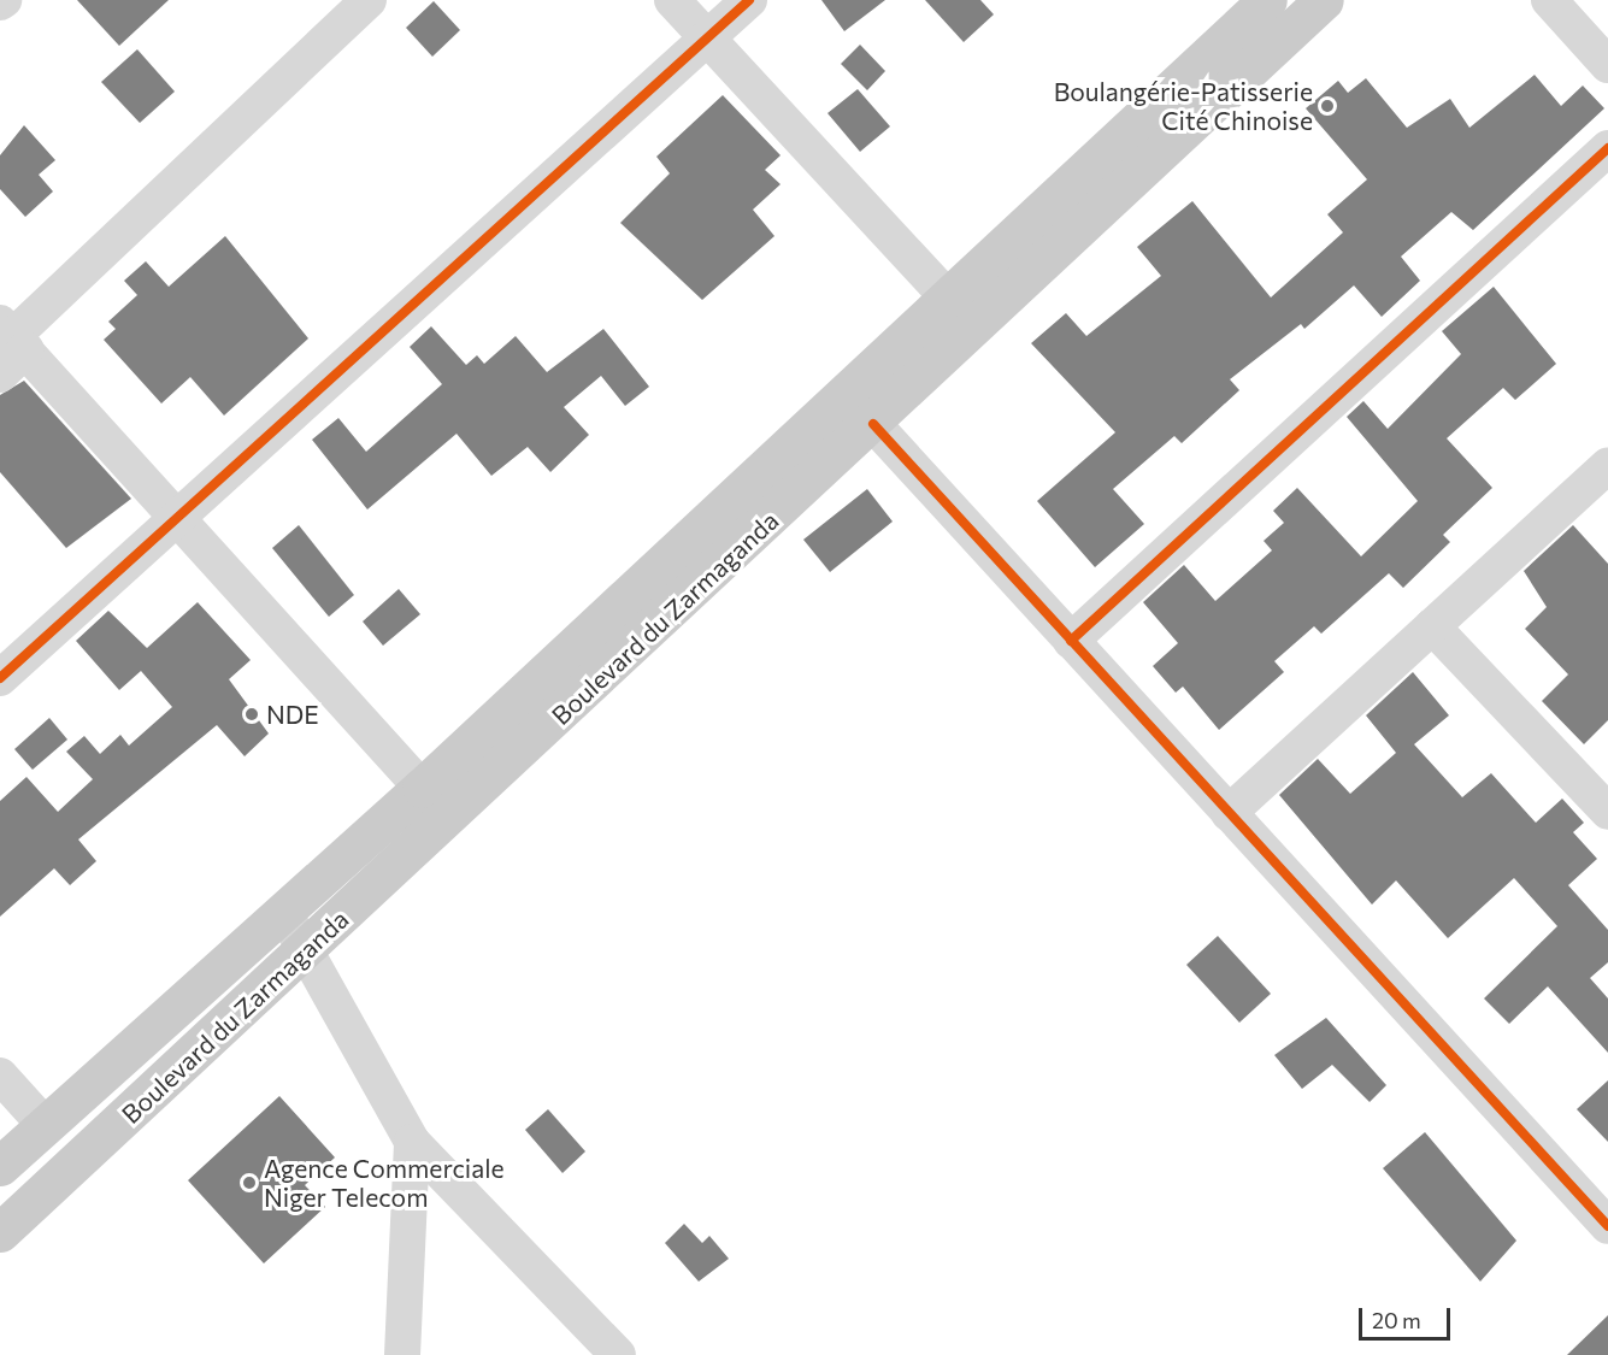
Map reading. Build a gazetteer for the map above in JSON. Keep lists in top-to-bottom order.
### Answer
{
  "streets": {
    "main road": ["Boulevard du Zarmaganda"]
  },
  "places": ["Boulangérie-Patisserie Cité Chinoise", "NDE", "Agence Commerciale Niger Telecom"],
  "scale_bar": "20 m"
}
